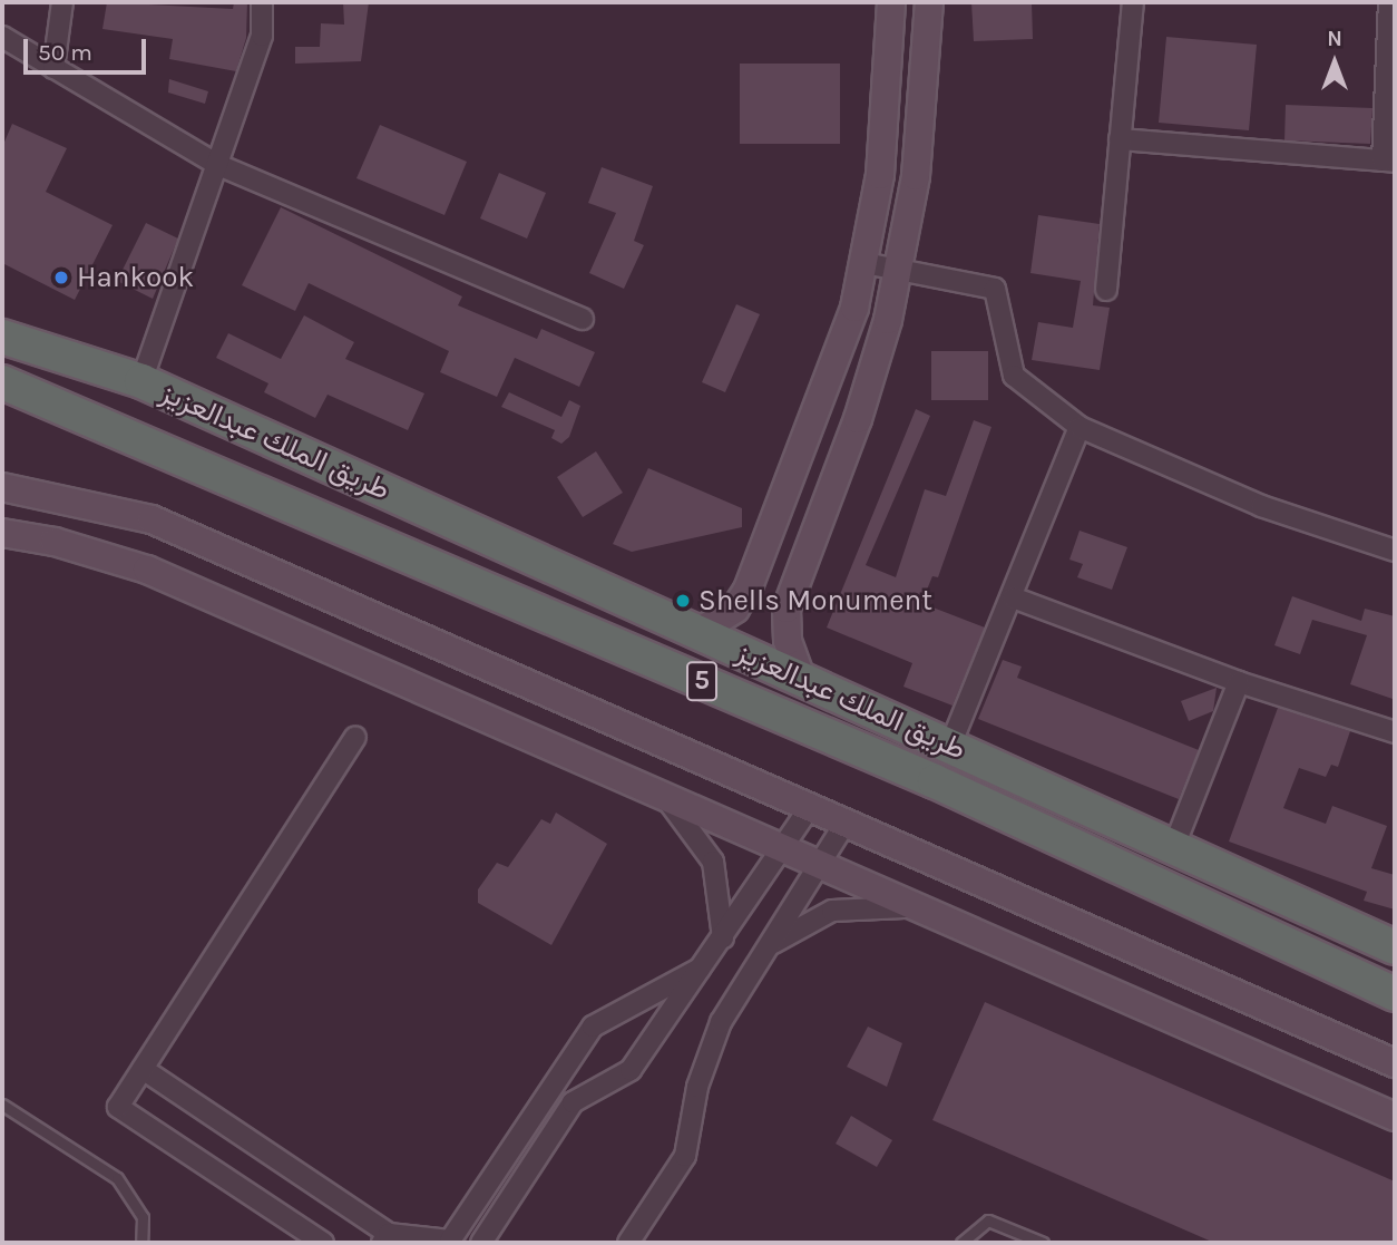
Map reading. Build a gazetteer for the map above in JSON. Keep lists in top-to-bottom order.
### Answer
{
  "streets": {
    "highway": ["طريق الملك عبدالعزيز", "5"]
  },
  "places": ["Hankook", "Shells Monument"],
  "scale_bar": "50 m",
  "north": "top"
}
